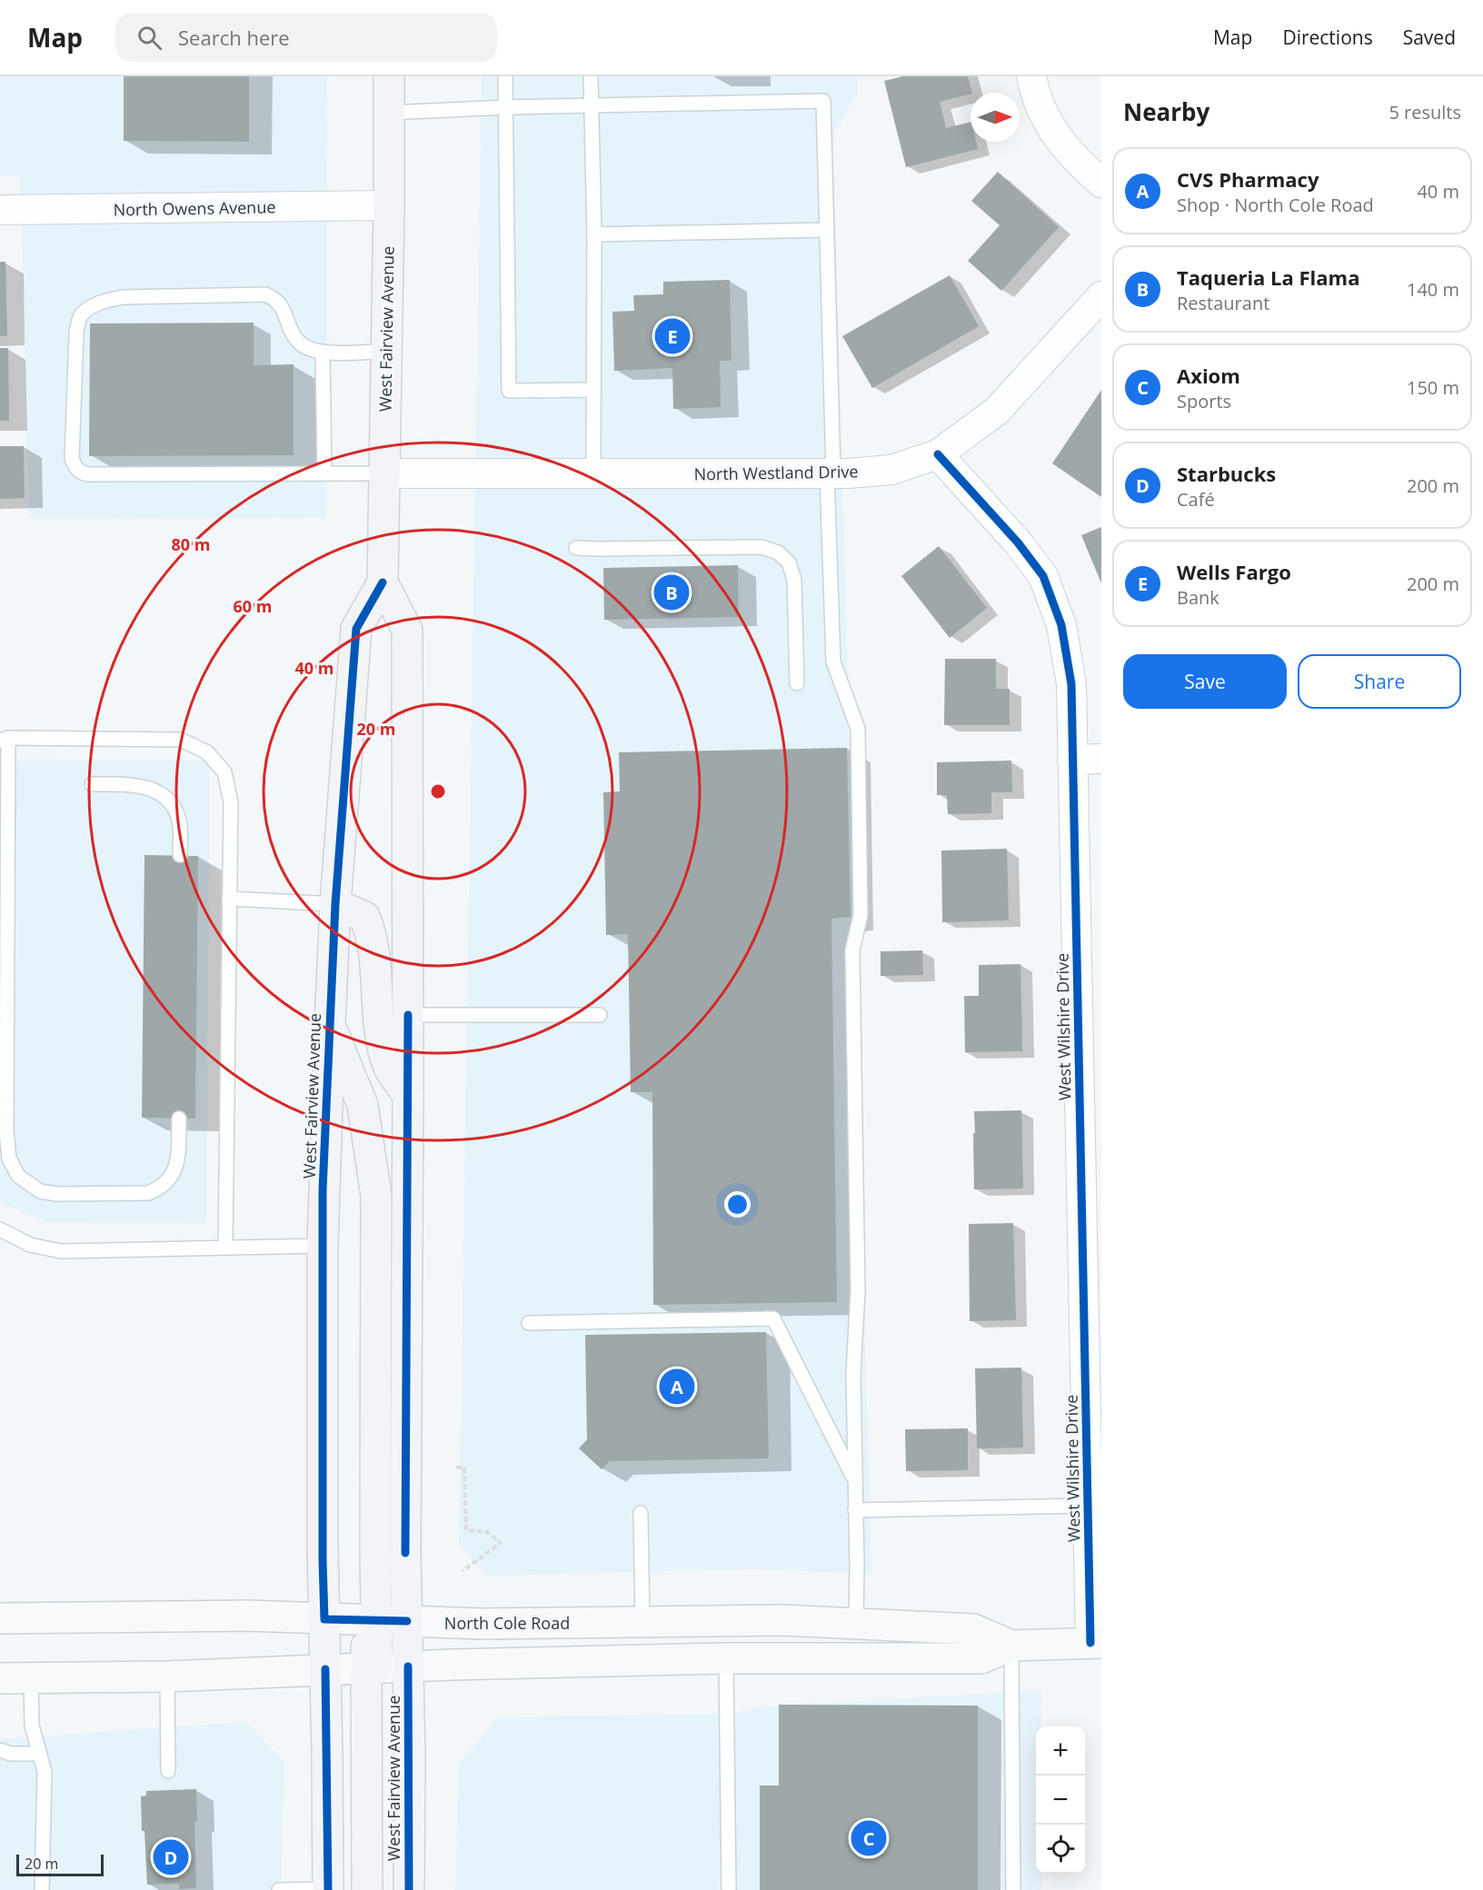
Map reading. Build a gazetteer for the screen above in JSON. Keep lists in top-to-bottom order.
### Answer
{
  "streets": {
    "main road": ["West Fairview Avenue", "North Cole Road"],
    "street": ["North Owens Avenue", "North Westland Drive", "West Wilshire Drive"]
  },
  "crossings": [
    ["North Owens Avenue", "West Fairview Avenue"],
    ["West Fairview Avenue", "North Westland Drive"],
    ["West Fairview Avenue", "North Cole Road"],
    ["North Westland Drive", "West Wilshire Drive"],
    ["West Wilshire Drive", "North Cole Road"]
  ],
  "scale_bar": "20 m",
  "north": "right",
  "page": {
    "header": "Map",
    "search": "Search here",
    "nav": ["Map", "Directions", "Saved"],
    "heading": ["Nearby", "5 results"],
    "list": [
      {
        "mark": "A",
        "name": "CVS Pharmacy",
        "note": "Shop · North Cole Road",
        "value": "40 m"
      },
      {
        "mark": "B",
        "name": "Taqueria La Flama",
        "note": "Restaurant",
        "value": "140 m"
      },
      {
        "mark": "C",
        "name": "Axiom",
        "note": "Sports",
        "value": "150 m"
      },
      {
        "mark": "D",
        "name": "Starbucks",
        "note": "Café",
        "value": "200 m"
      },
      {
        "mark": "E",
        "name": "Wells Fargo",
        "note": "Bank",
        "value": "200 m"
      }
    ],
    "pins": [
      "E",
      "B",
      "A",
      "C",
      "D"
    ],
    "buttons": ["Save", "Share"],
    "map_buttons": ["+", "−"],
    "scale": "20 m"
  },
  "rings": [
    "80 m",
    "60 m",
    "40 m",
    "20 m"
  ]
}
